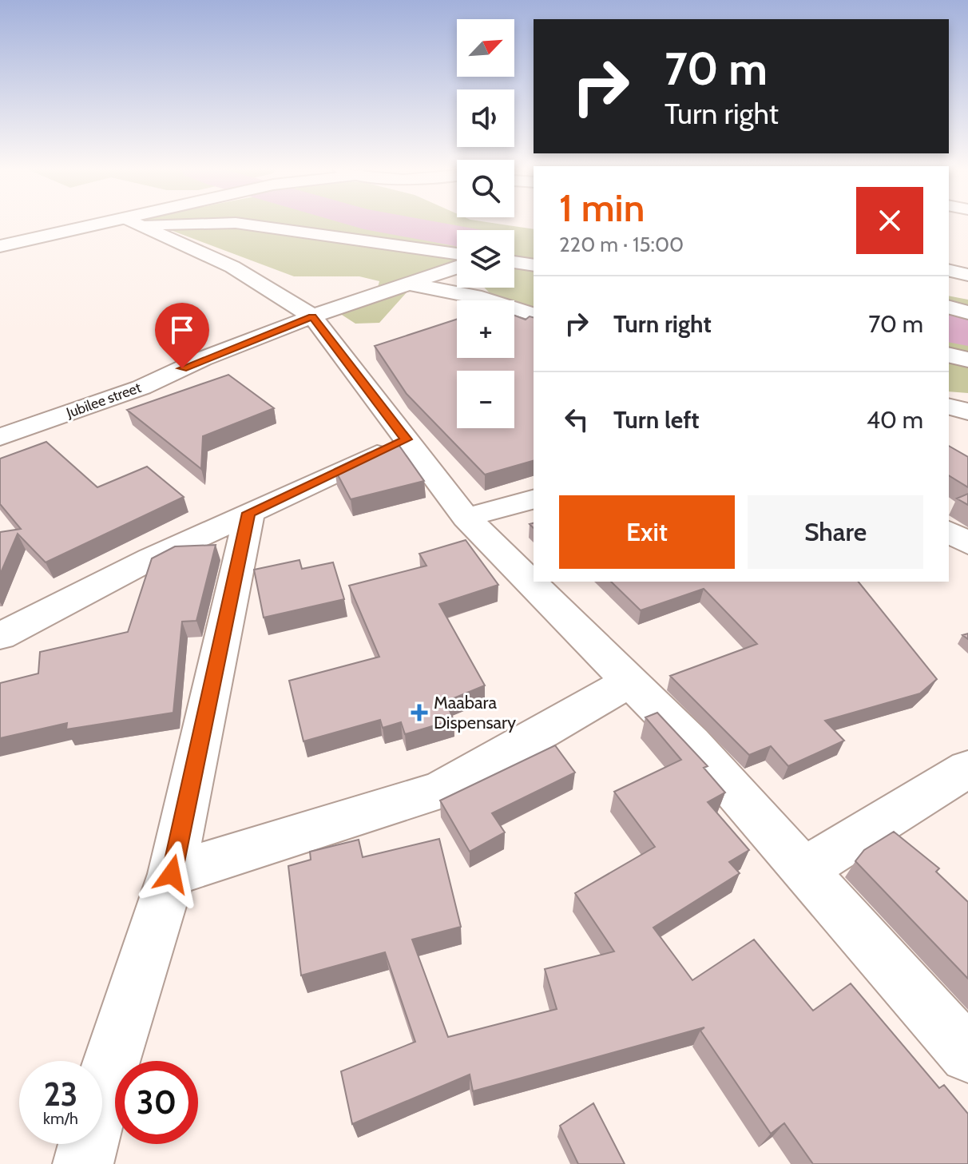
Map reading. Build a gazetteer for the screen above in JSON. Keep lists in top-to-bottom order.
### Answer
{
  "streets": {
    "street": ["Jubilee street"]
  },
  "places": {
    "health": ["Maabara Dispensary"]
  },
  "north": "top right",
  "page": {
    "map_buttons": ["+", "−"],
    "turn": ["70 m", "Turn right"],
    "heading": ["1 min", "220 m · 15:00"],
    "list": [
      {
        "name": "Turn right",
        "value": "70 m"
      },
      {
        "name": "Turn left",
        "value": "40 m"
      }
    ],
    "buttons": ["Exit", "Share"],
    "speed": "23 km/h",
    "limit": "30"
  }
}
